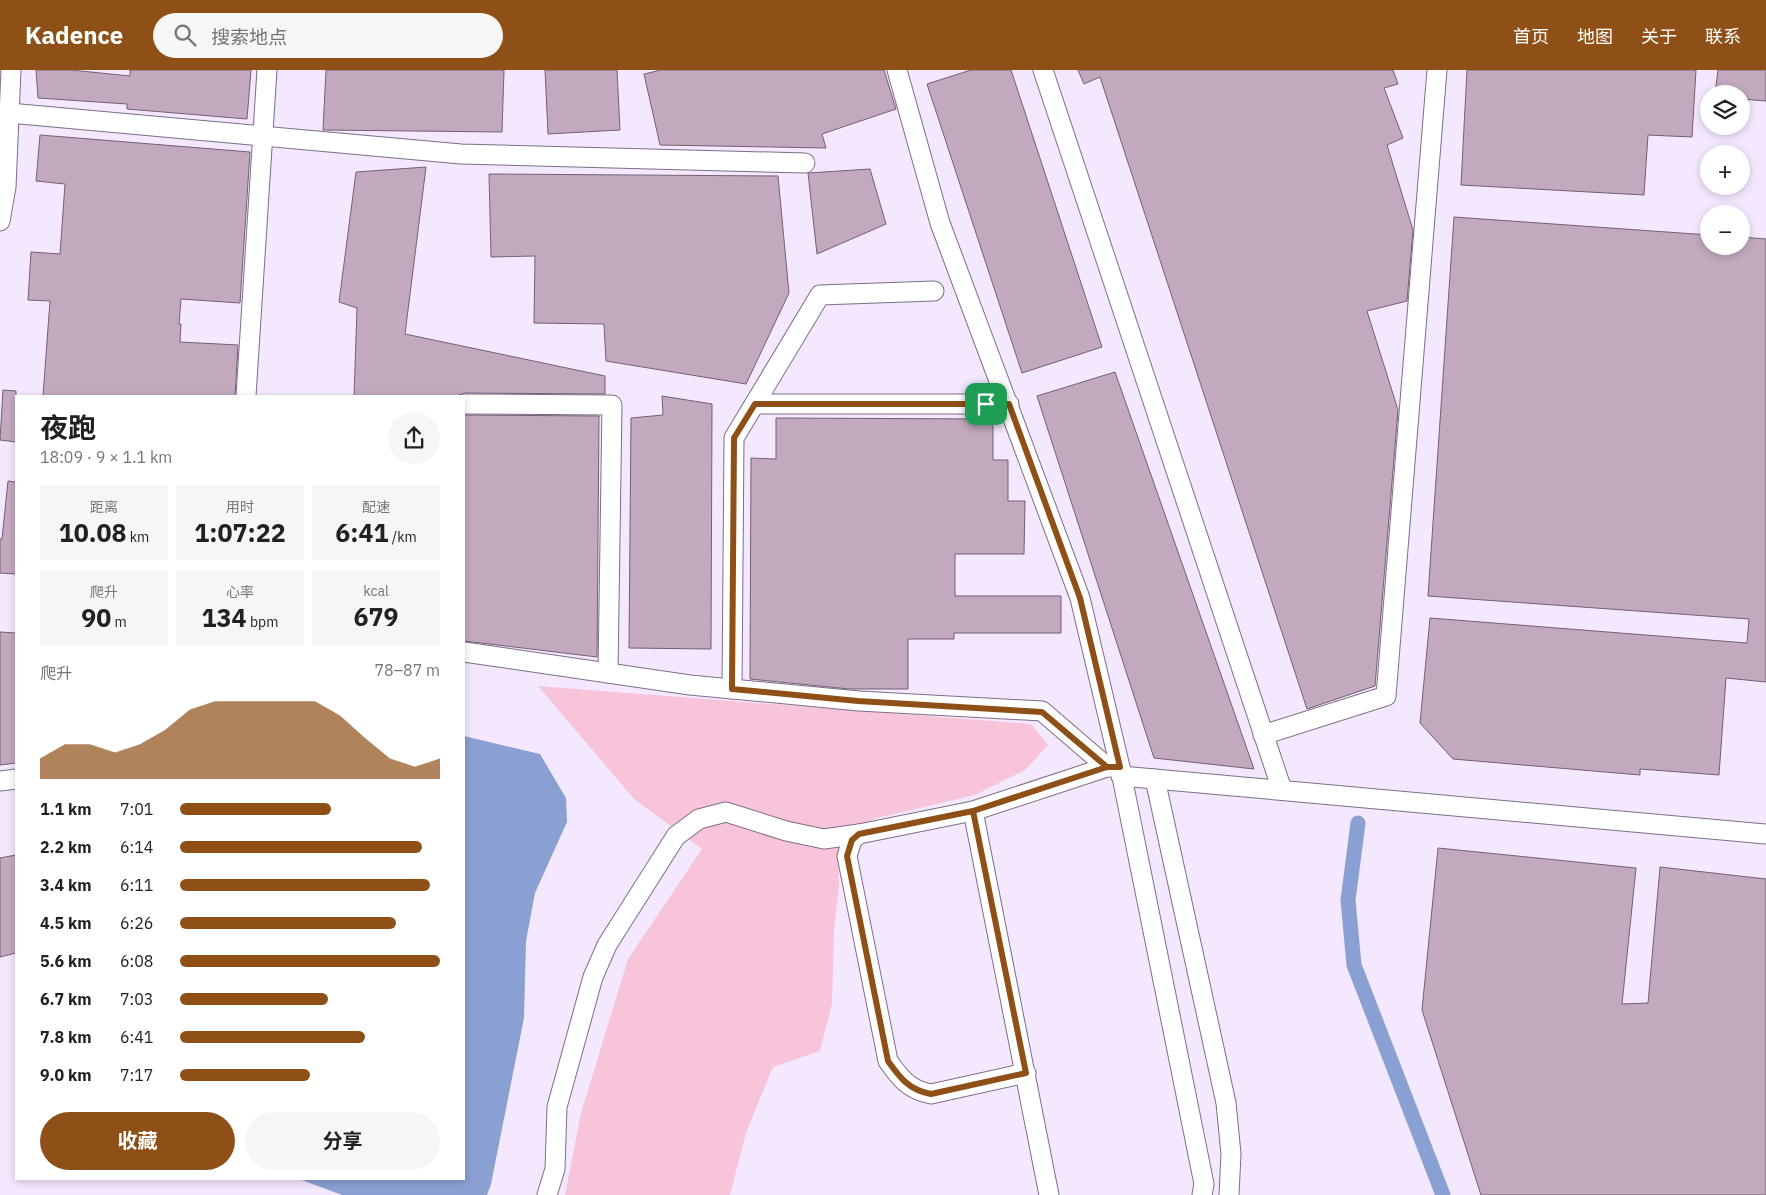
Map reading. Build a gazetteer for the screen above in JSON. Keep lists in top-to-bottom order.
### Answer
{
  "page": {
    "header": "Kadence",
    "search": "搜索地点",
    "nav": [
      "首页",
      "地图",
      "关于",
      "联系"
    ],
    "map_buttons": ["+", "−"],
    "heading": ["夜跑", "18:09 · 9 × 1.1 km"],
    "stats": [
      ["距离", "10.08 km"],
      ["用时", "1:07:22"],
      ["配速", "6:41 /km"],
      ["爬升", "90 m"],
      ["心率", "134 bpm"],
      ["kcal", "679"]
    ],
    "chart": ["爬升", "78–87 m"],
    "list": [
      {
        "name": "1.1 km",
        "note": "7:01"
      },
      {
        "name": "2.2 km",
        "note": "6:14"
      },
      {
        "name": "3.4 km",
        "note": "6:11"
      },
      {
        "name": "4.5 km",
        "note": "6:26"
      },
      {
        "name": "5.6 km",
        "note": "6:08"
      },
      {
        "name": "6.7 km",
        "note": "7:03"
      },
      {
        "name": "7.8 km",
        "note": "6:41"
      },
      {
        "name": "9.0 km",
        "note": "7:17"
      }
    ],
    "buttons": ["收藏", "分享"]
  }
}
